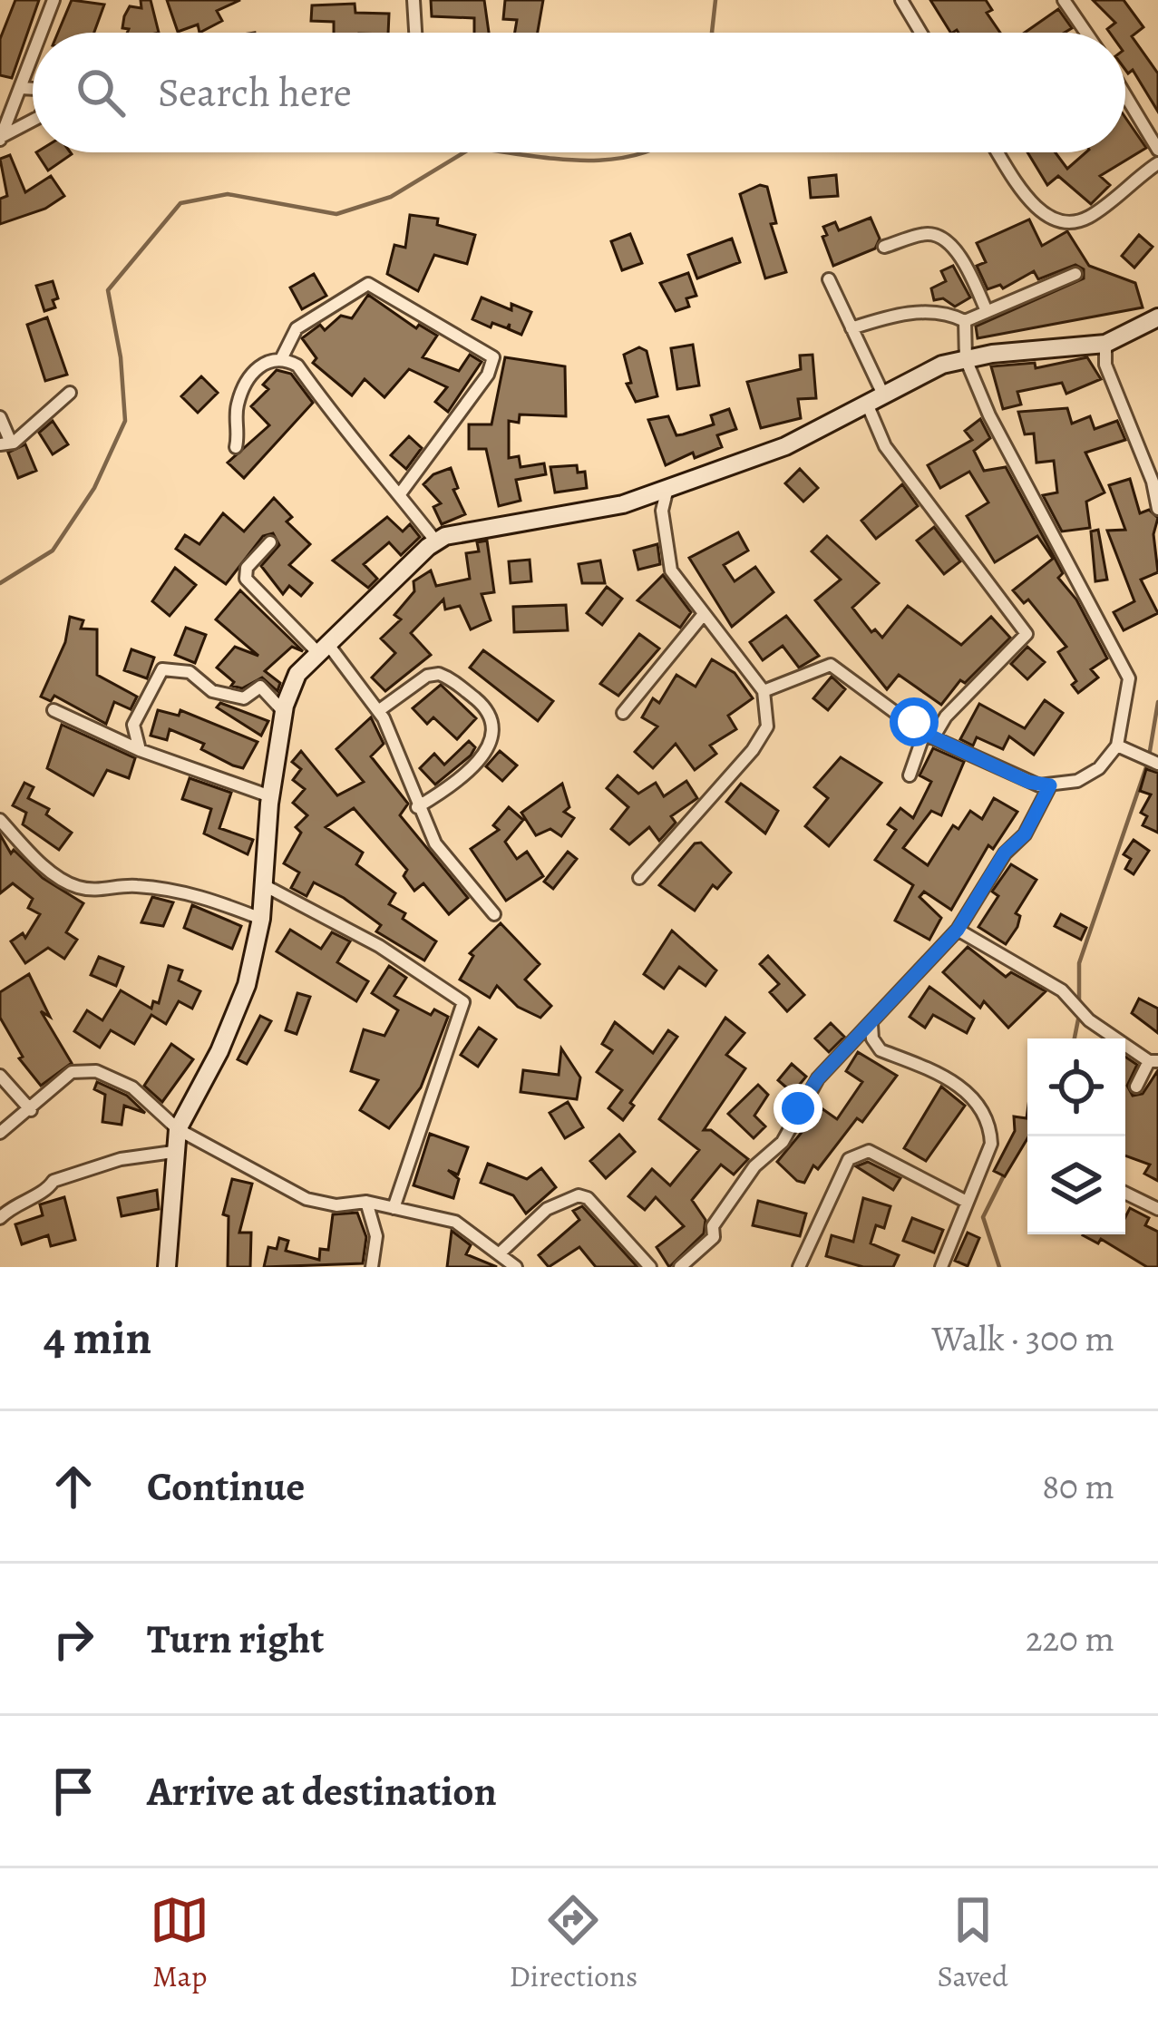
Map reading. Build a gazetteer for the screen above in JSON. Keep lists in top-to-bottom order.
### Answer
{
  "page": {
    "search": "Search here",
    "heading": ["4 min", "Walk · 300 m"],
    "list": [
      ["Continue", "80 m"],
      ["Turn right", "220 m"],
      "Arrive at destination"
    ],
    "nav": ["Map", "Directions", "Saved"]
  }
}
